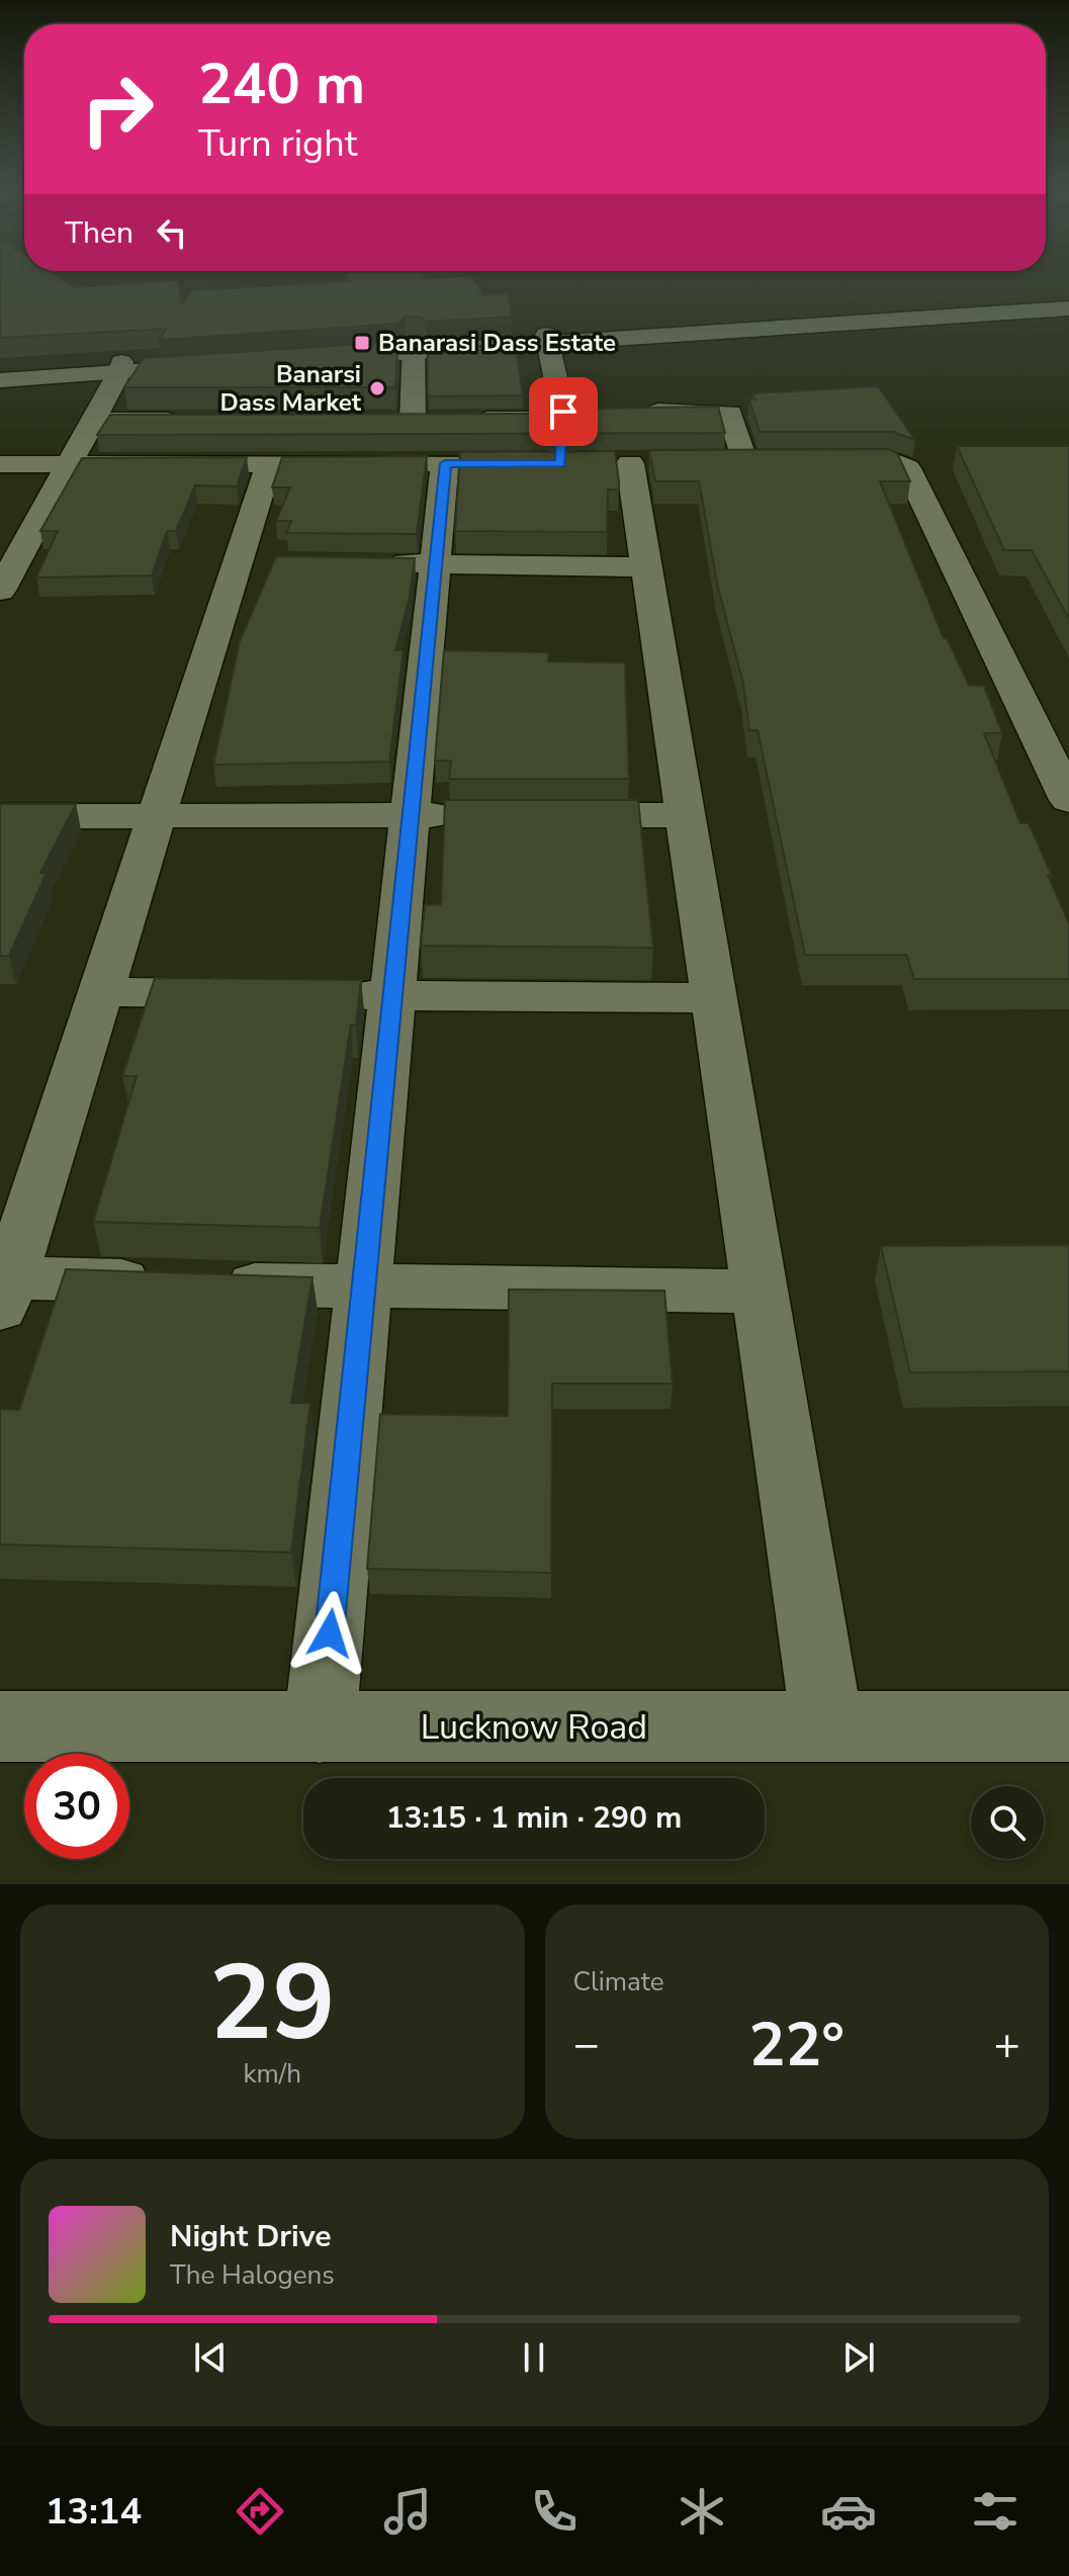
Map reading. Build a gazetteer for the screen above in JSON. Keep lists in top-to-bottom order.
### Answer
{
  "streets": {
    "street": ["Lucknow Road"]
  },
  "places": {
    "transit": ["Banarasi Dass Estate"],
    "other": ["Banarsi Dass Market"]
  },
  "page": {
    "turn": ["240 m", "Turn right"],
    "then": "Then",
    "limit": "30",
    "trip": "13:15 · 1 min · 290 m",
    "tile": [
      ["29", "km/h"],
      "Climate"
    ],
    "heat": ["−", "22°", "+"],
    "song": ["Night Drive", "The Halogens"],
    "tabs": "13:14"
  }
}
